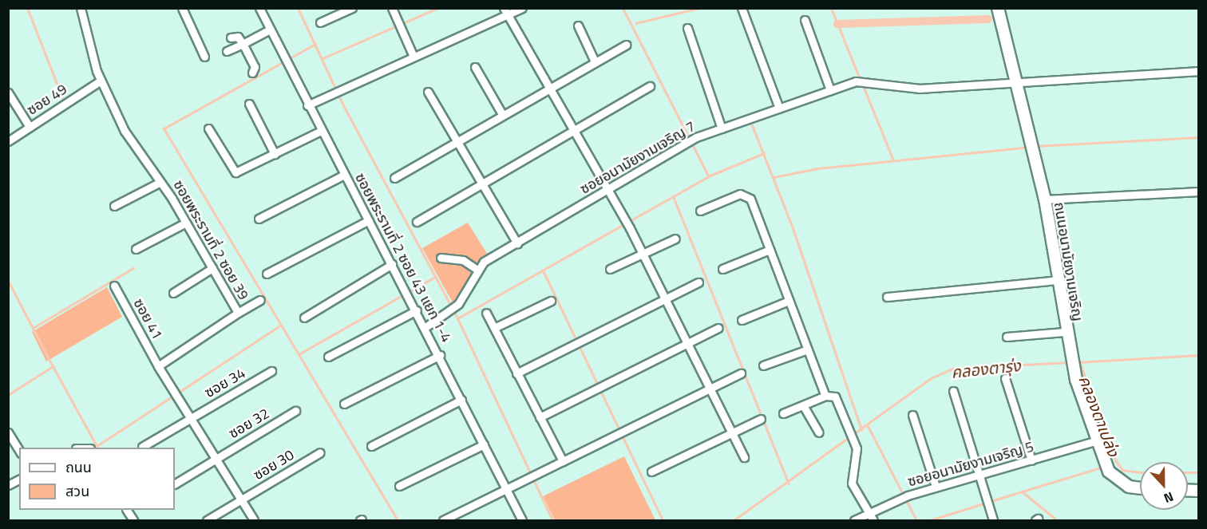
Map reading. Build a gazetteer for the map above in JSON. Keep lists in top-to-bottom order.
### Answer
{
  "streets": {
    "street": [
      "ซอย 49",
      "ซอยอนามัยงามเจริญ 7",
      "ซอยพระรามที่ 2 ซอย 39",
      "ซอยพระรามที่ 2 ซอย 43 แยก 1-4",
      "ถนนอนามัยงามเจริญ",
      "ซอย 41",
      "ซอย 34",
      "ซอย 32",
      "ซอยอนามัยงามเจริญ 5",
      "ซอย 30"
    ]
  },
  "crossings": [
    ["ซอย 49", "ซอยพระรามที่ 2 ซอย 39"],
    ["ซอยอนามัยงามเจริญ 7", "ซอยพระรามที่ 2 ซอย 43 แยก 1-4"],
    ["ซอยอนามัยงามเจริญ 7", "ถนนอนามัยงามเจริญ"],
    ["ซอยพระรามที่ 2 ซอย 39", "ซอย 41"],
    ["ถนนอนามัยงามเจริญ", "ซอยอนามัยงามเจริญ 5"]
  ],
  "water": ["คลองตารุ่ง", "คลองตาเปล่ง"],
  "legend": ["ถนน", "สวน"],
  "north": "bottom"
}
